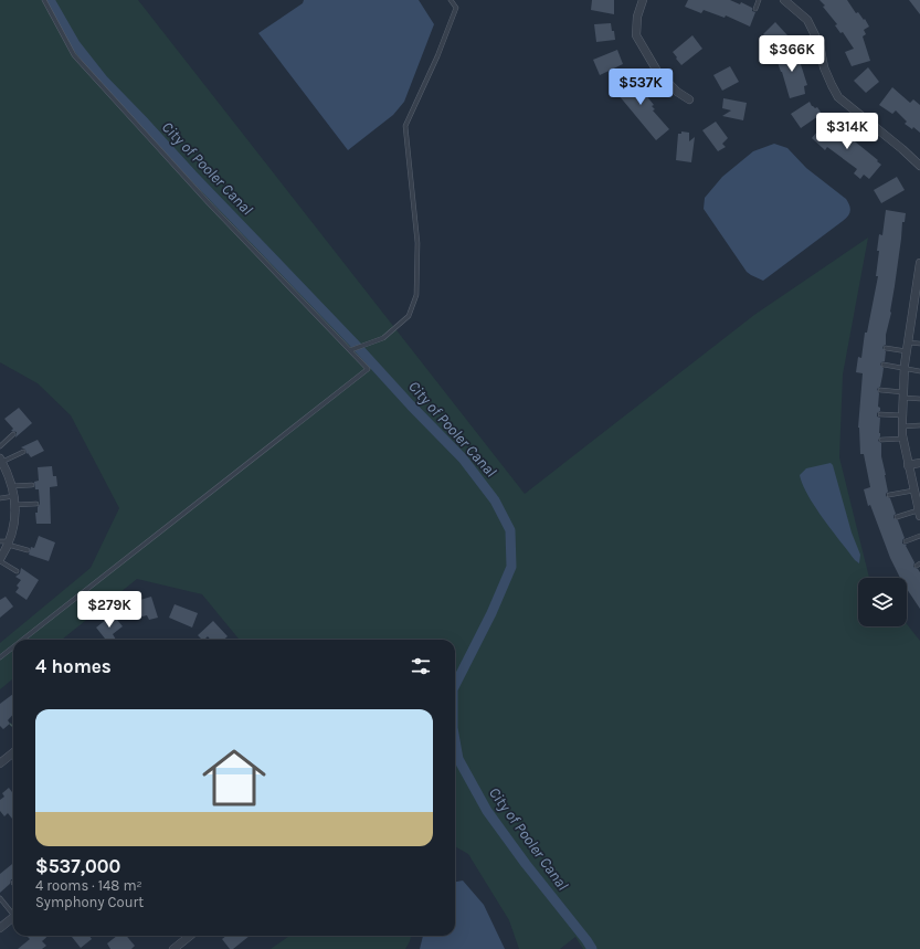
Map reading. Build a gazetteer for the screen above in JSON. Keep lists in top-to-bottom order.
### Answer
{
  "water": ["City of Pooler Canal"],
  "page": {
    "price": [
      "$366K",
      "$537K",
      "$314K",
      "$279K"
    ],
    "heading": "4 homes",
    "list": [
      {
        "name": "$537,000",
        "note": "4 rooms · 148 m² · Symphony Court"
      }
    ]
  }
}
